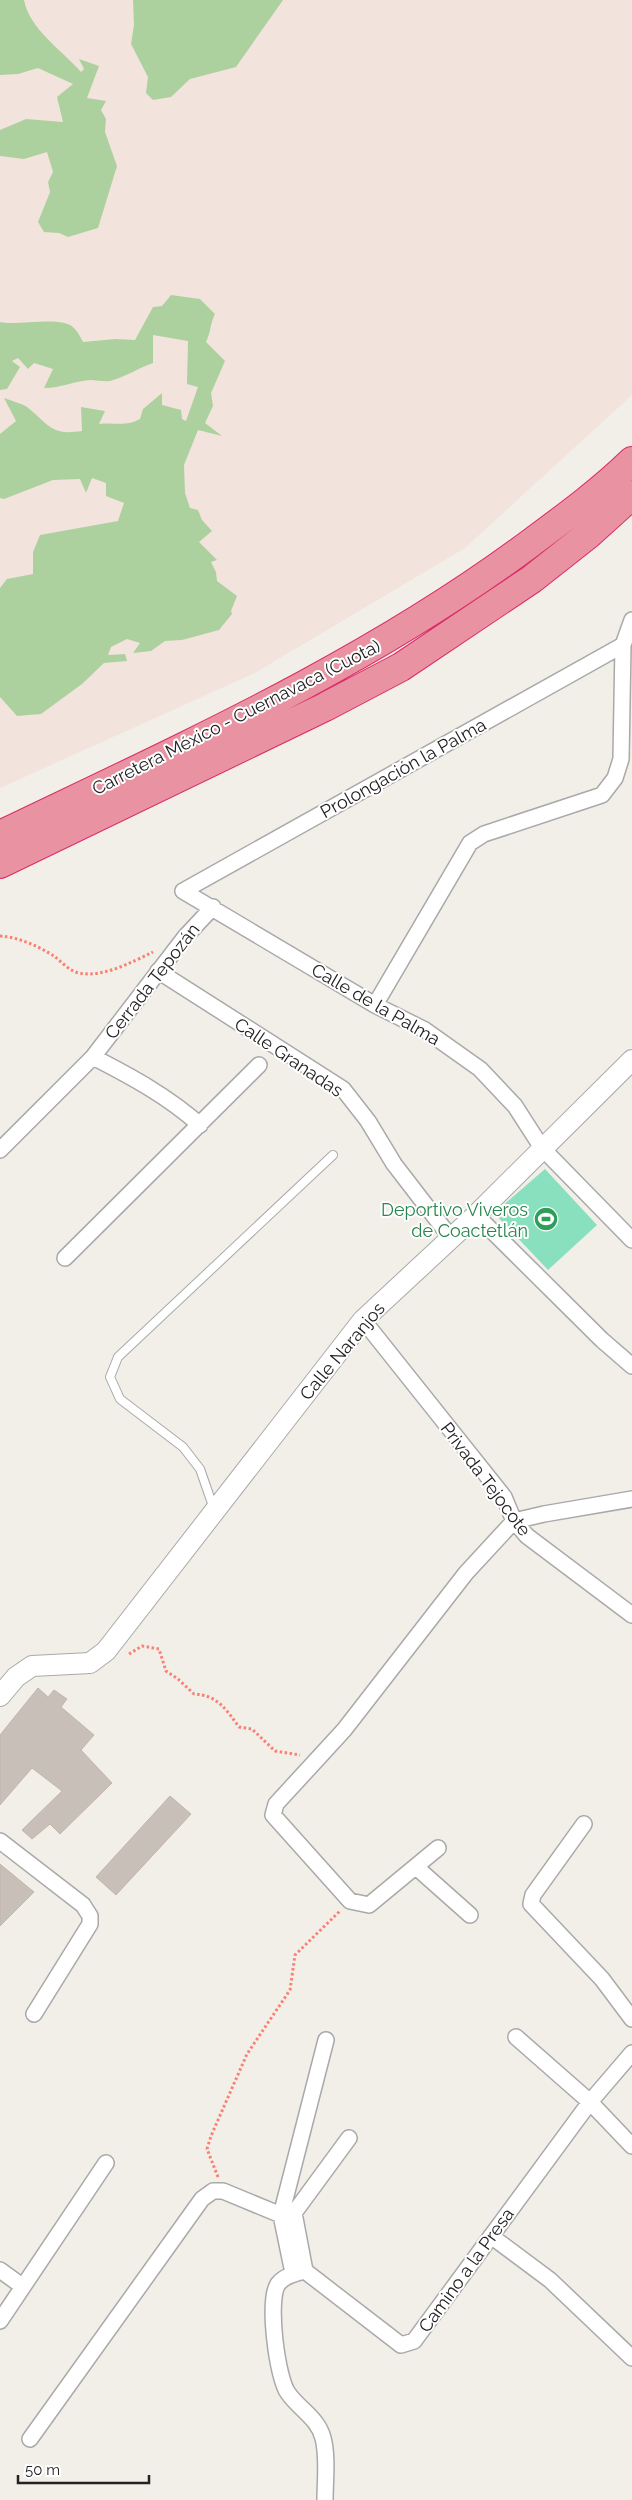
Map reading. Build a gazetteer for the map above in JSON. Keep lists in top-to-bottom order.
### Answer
{
  "streets": {
    "highway": ["Carretera México - Cuernavaca (Cuota)"],
    "street": [
      "Prolongación la Palma",
      "Cerrada Tepozán",
      "Calle de la Palma",
      "Calle Granadas",
      "Calle Naranjos",
      "Privada Tejocote",
      "Camino a la Presa"
    ]
  },
  "crossings": [
    ["Prolongación la Palma", "Calle de la Palma"],
    ["Cerrada Tepozán", "Calle de la Palma"],
    ["Cerrada Tepozán", "Calle Granadas"],
    ["Calle de la Palma", "Calle Naranjos"],
    ["Calle Granadas", "Calle Naranjos"],
    ["Calle Naranjos", "Privada Tejocote"]
  ],
  "places": {
    "sports": ["Deportivo Viveros de Coactetlán"]
  },
  "scale_bar": "50 m"
}
